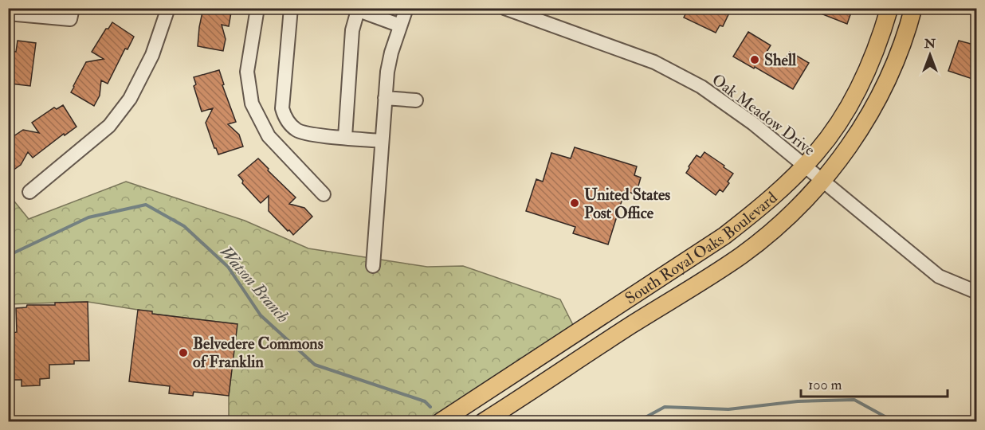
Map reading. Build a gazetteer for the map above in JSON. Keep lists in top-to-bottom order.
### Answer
{
  "streets": {
    "main road": ["South Royal Oaks Boulevard"],
    "street": ["Oak Meadow Drive"]
  },
  "crossings": [
    ["Oak Meadow Drive", "South Royal Oaks Boulevard"]
  ],
  "water": ["Watson Branch"],
  "places": ["Shell", "United States Post Office", "Belvedere Commons of Franklin"],
  "scale_bar": "100 m",
  "north": "top"
}
